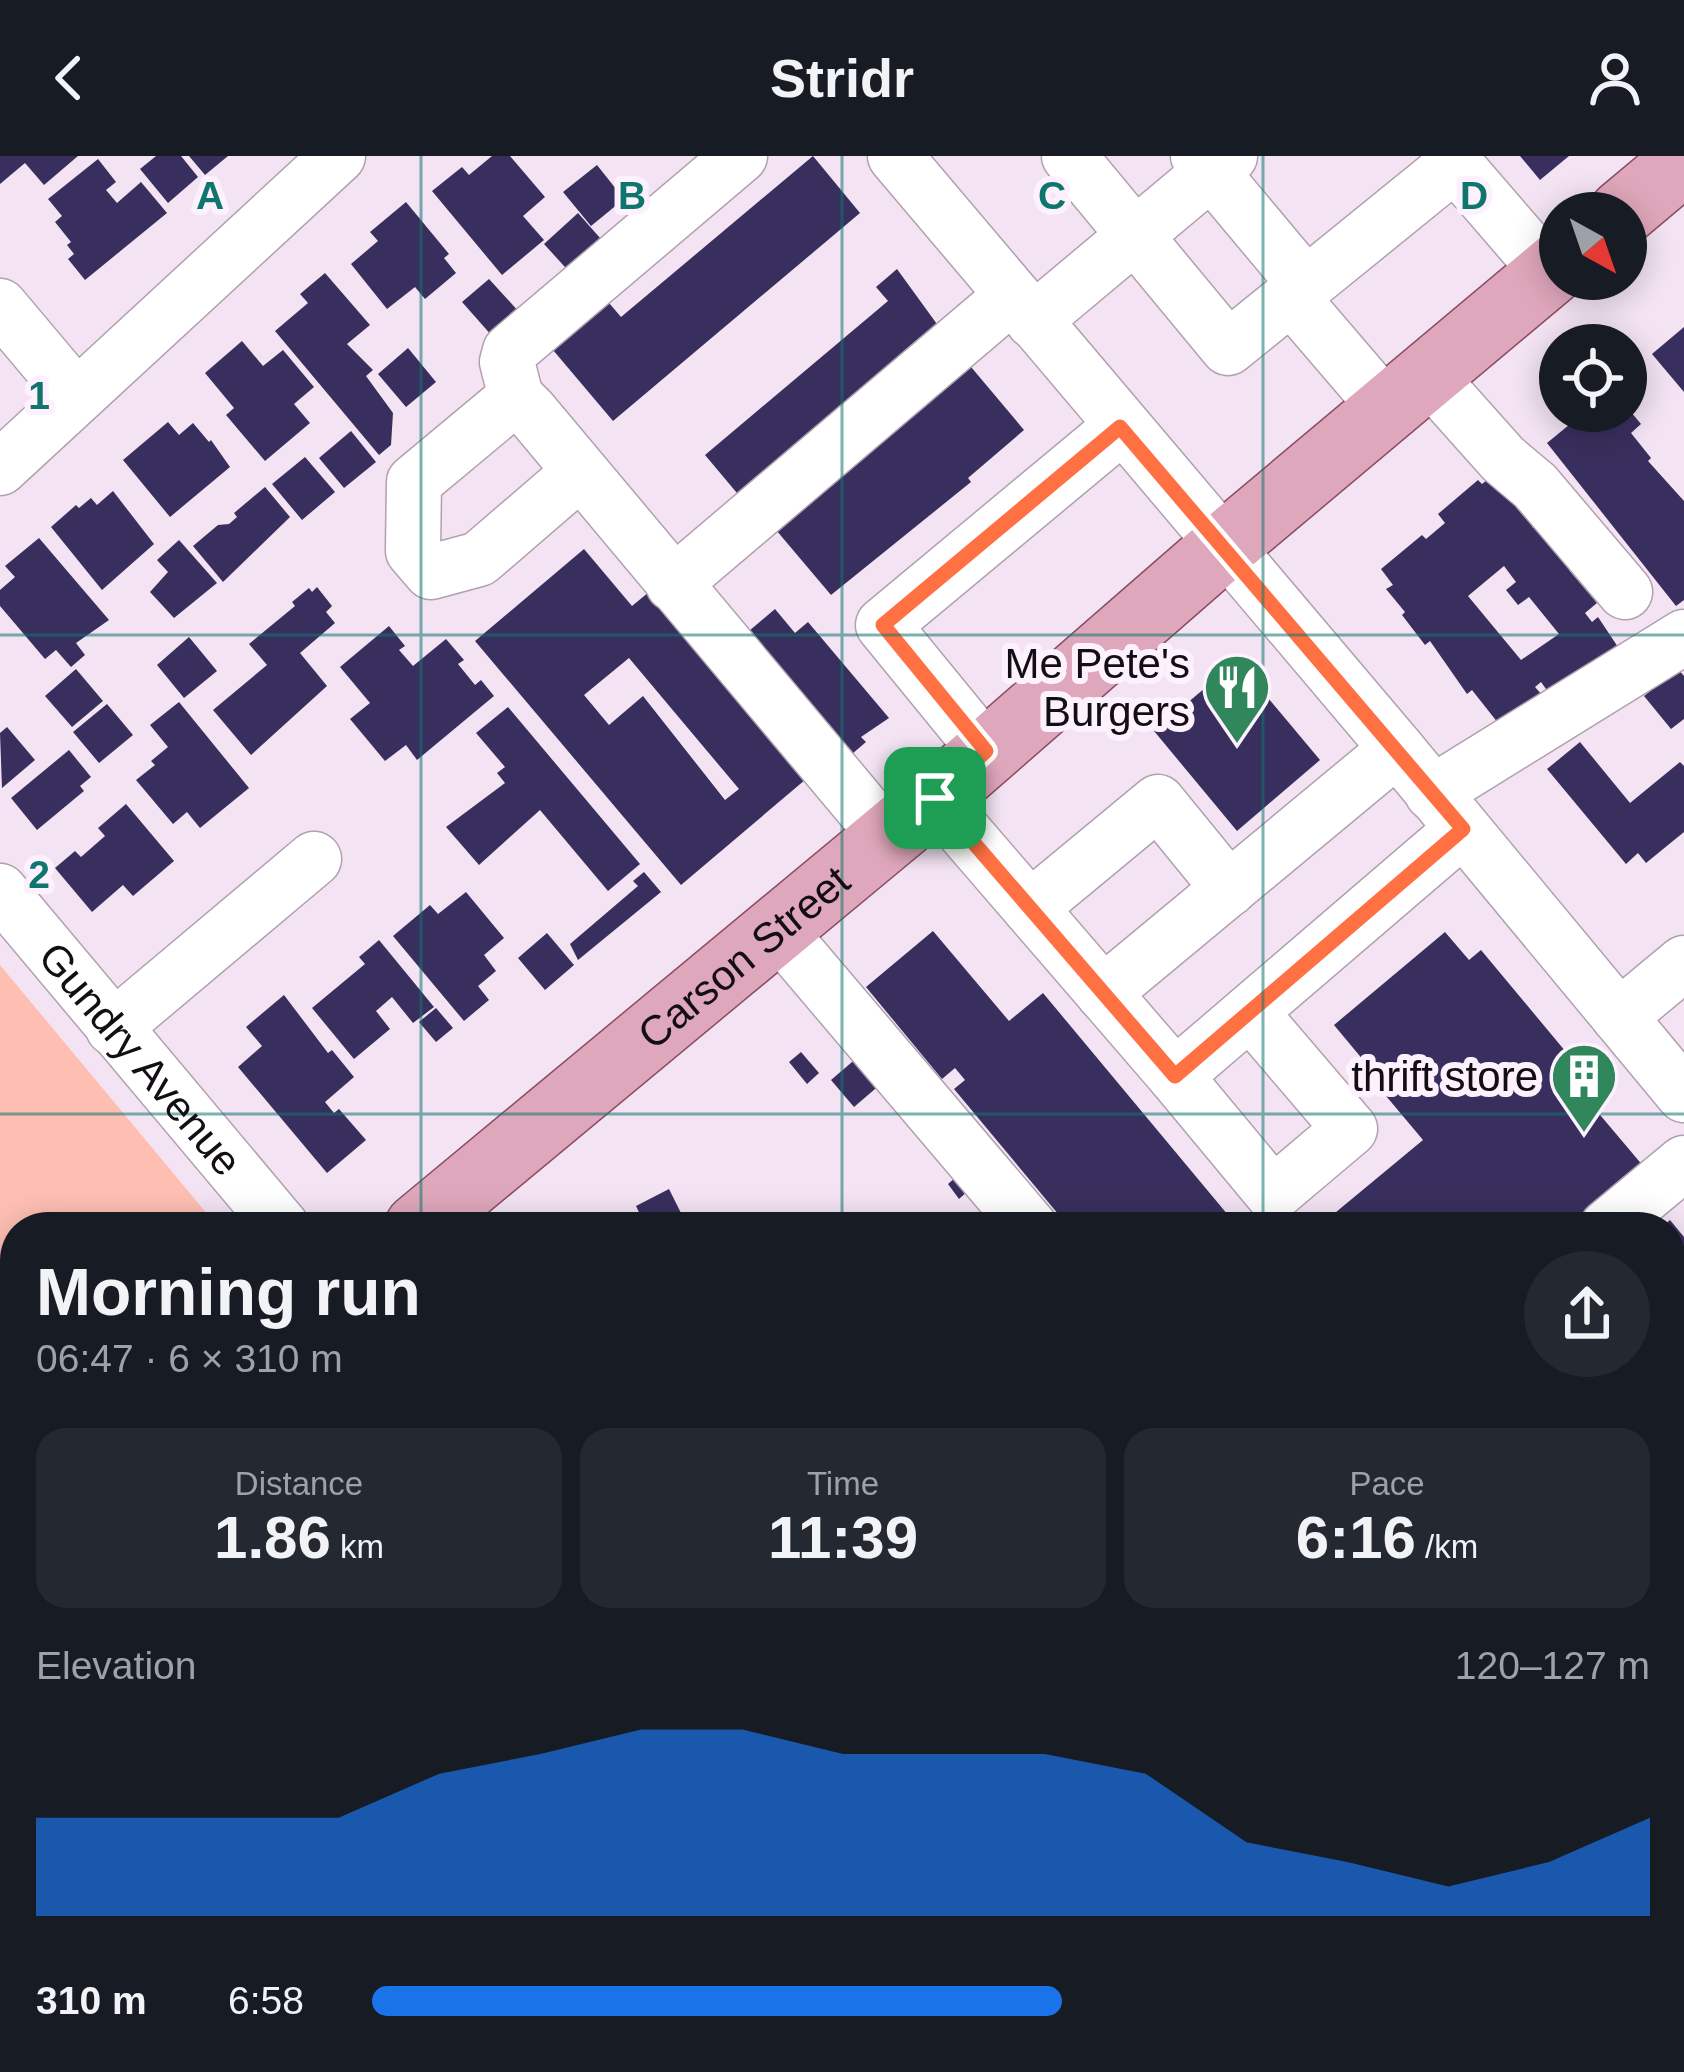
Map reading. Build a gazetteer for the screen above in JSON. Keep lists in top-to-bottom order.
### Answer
{
  "streets": {
    "main road": ["Carson Street"],
    "street": ["Gundry Avenue"]
  },
  "places": {
    "restaurant": ["Me Pete's Burgers"],
    "building": ["thrift store"]
  },
  "north": "bottom right",
  "page": {
    "header": "Stridr",
    "heading": ["Morning run", "06:47 · 6 × 310 m"],
    "stats": [
      ["Distance", "1.86 km"],
      ["Time", "11:39"],
      ["Pace", "6:16 /km"]
    ],
    "chart": ["Elevation", "120–127 m"],
    "list": [
      {
        "name": "310 m",
        "note": "6:58"
      }
    ]
  },
  "grid": {
    "columns": [
      "A",
      "B",
      "C",
      "D"
    ],
    "rows": ["1", "2"]
  }
}
